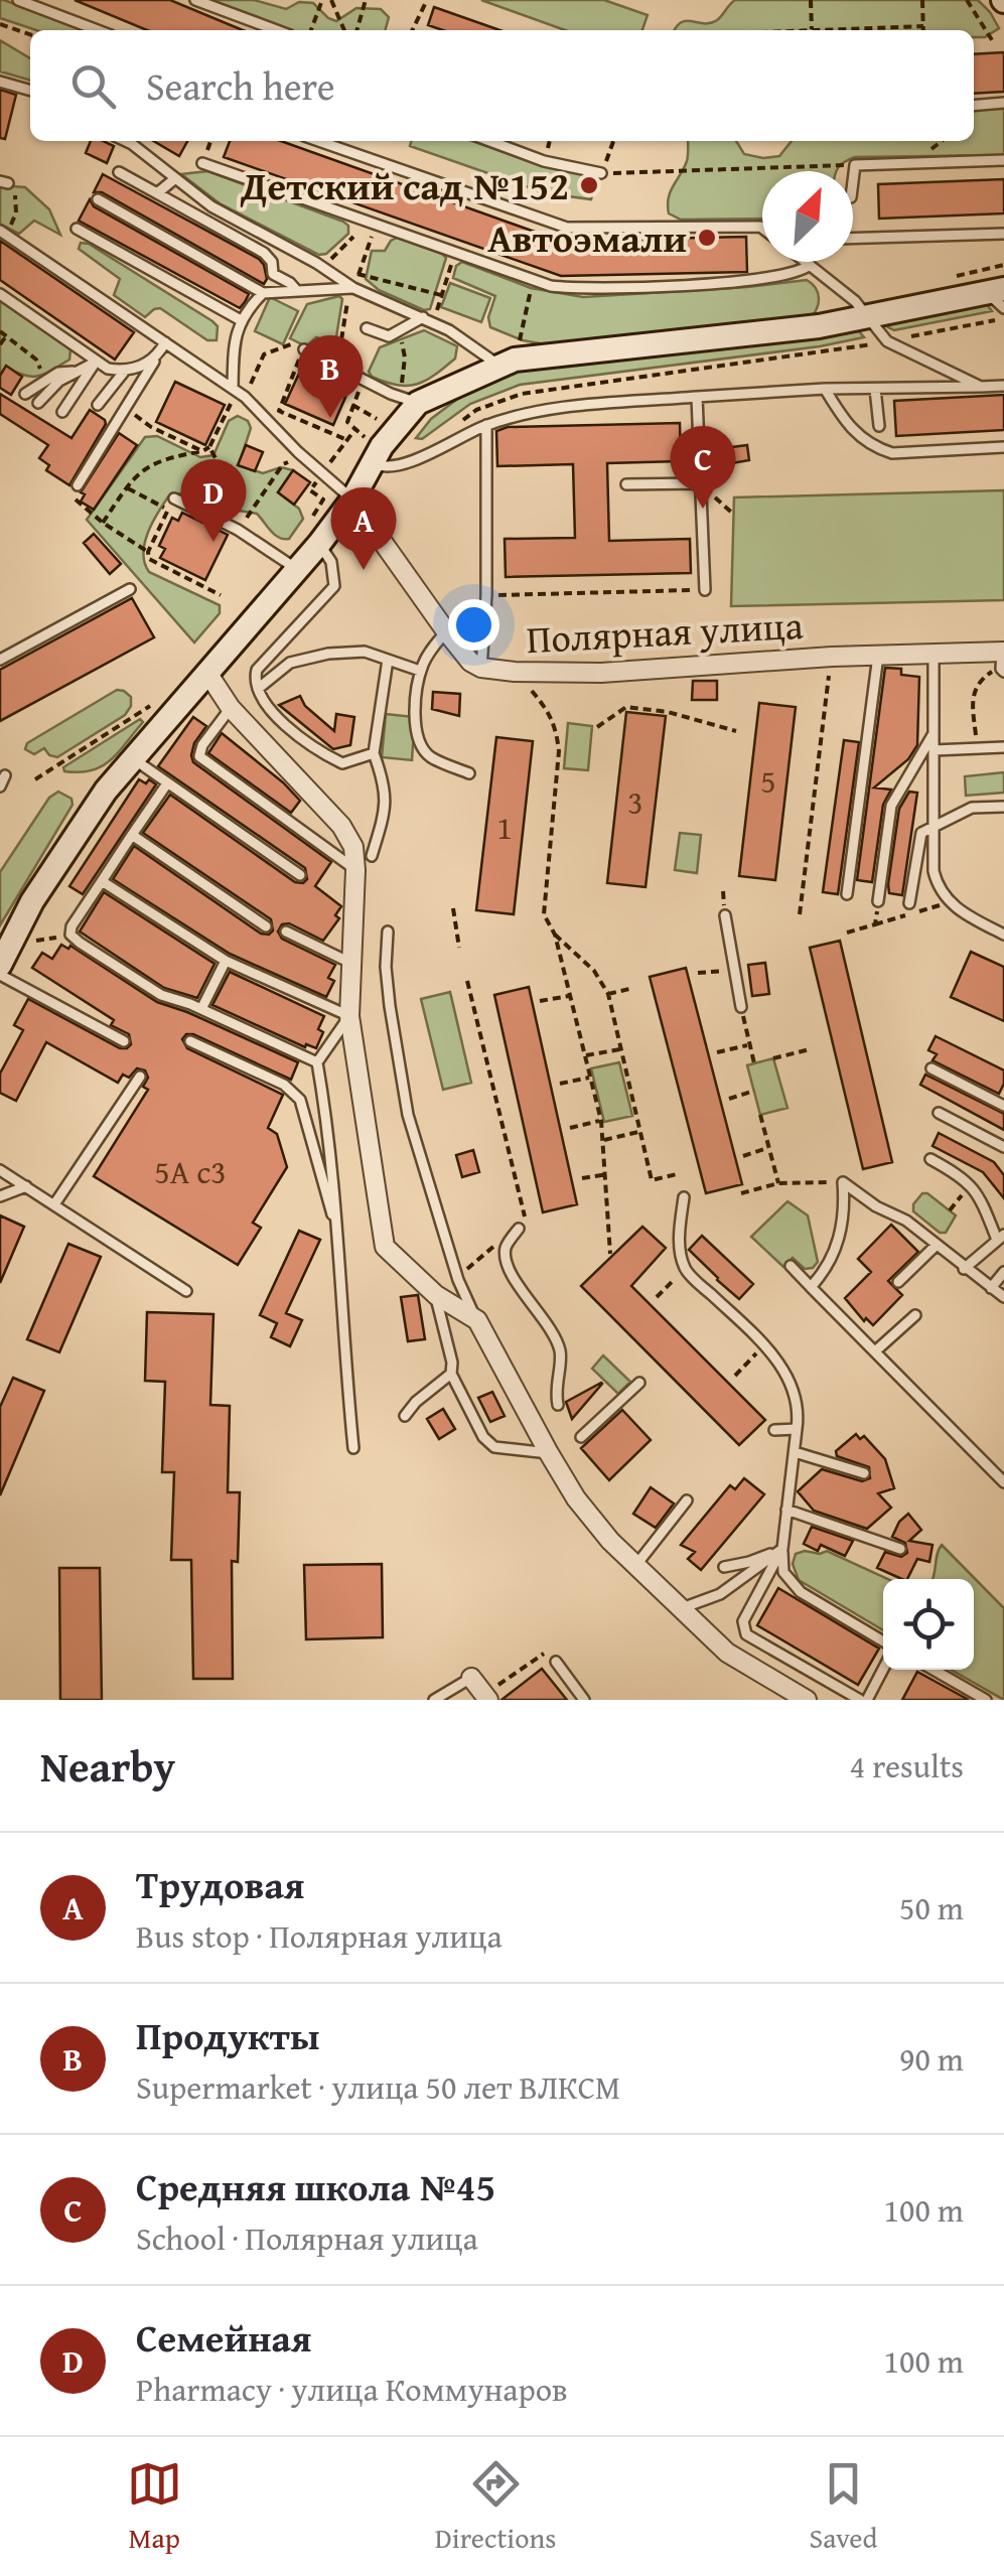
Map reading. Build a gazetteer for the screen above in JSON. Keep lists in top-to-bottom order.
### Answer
{
  "streets": {
    "street": ["Полярная улица"]
  },
  "places": ["Детский сад №152", "Автоэмали"],
  "house_numbers": [
    "5",
    "3",
    "1",
    "5А с3"
  ],
  "north": "top right",
  "page": {
    "search": "Search here",
    "pins": [
      "B",
      "C",
      "D",
      "A"
    ],
    "heading": ["Nearby", "4 results"],
    "list": [
      {
        "mark": "A",
        "name": "Трудовая",
        "note": "Bus stop · Полярная улица",
        "value": "50 m"
      },
      {
        "mark": "B",
        "name": "Продукты",
        "note": "Supermarket · улица 50 лет ВЛКСМ",
        "value": "90 m"
      },
      {
        "mark": "C",
        "name": "Средняя школа №45",
        "note": "School · Полярная улица",
        "value": "100 m"
      },
      {
        "mark": "D",
        "name": "Семейная",
        "note": "Pharmacy · улица Коммунаров",
        "value": "100 m"
      }
    ],
    "nav": ["Map", "Directions", "Saved"]
  }
}
